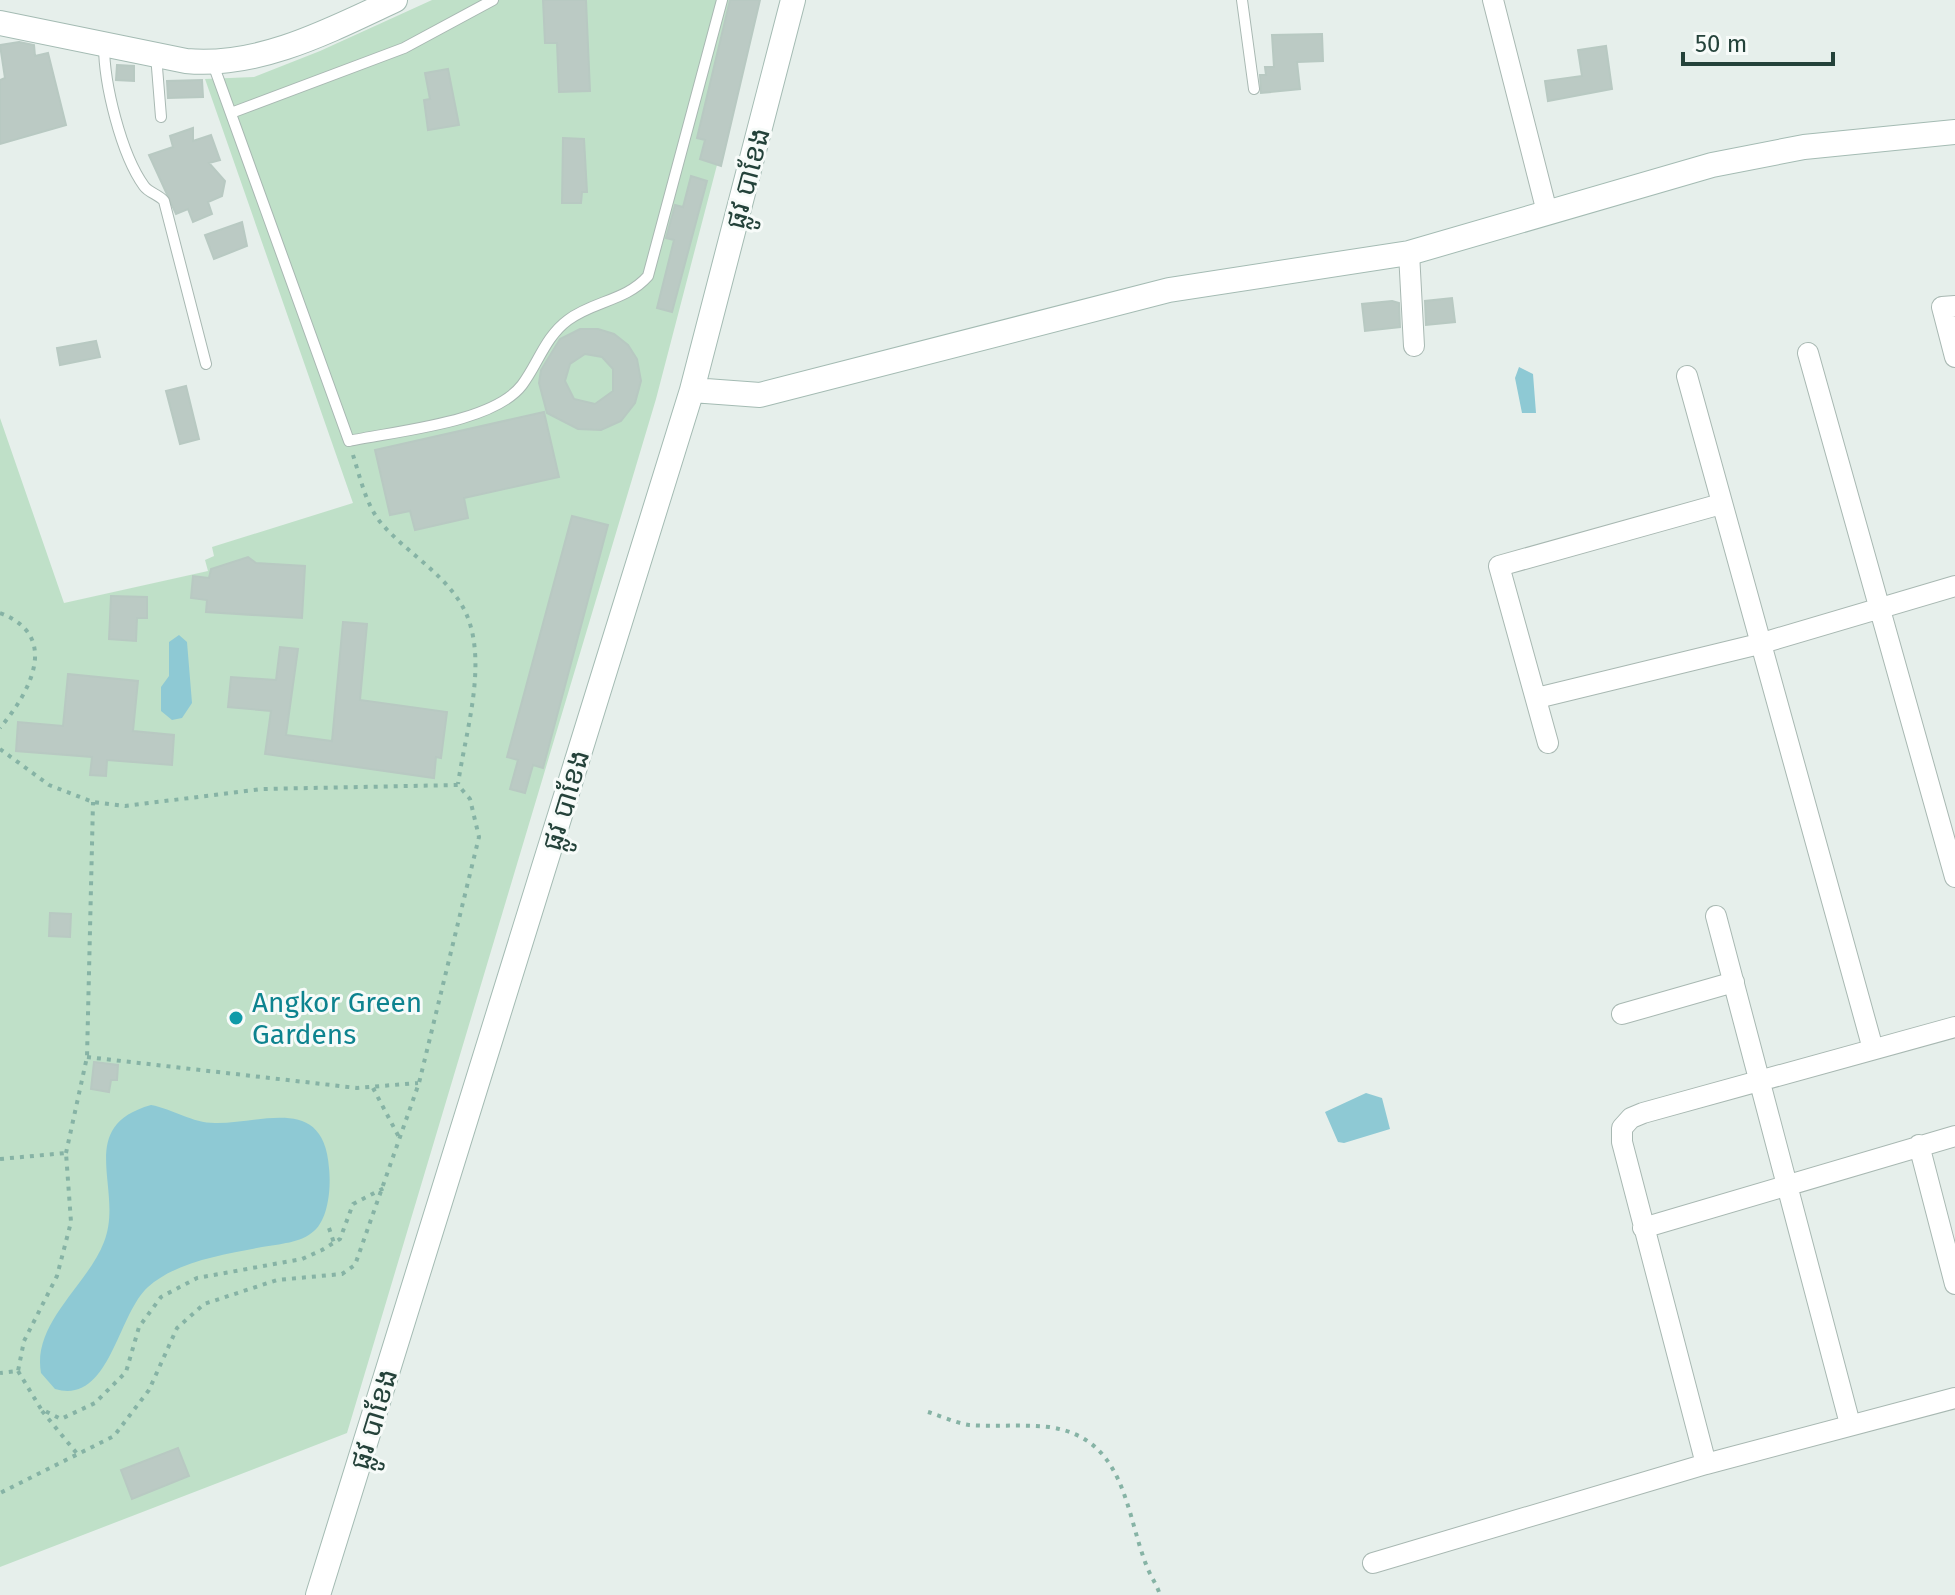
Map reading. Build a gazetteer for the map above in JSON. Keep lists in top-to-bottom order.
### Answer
{
  "streets": {
    "street": ["ផ្លូវ បាខែង"]
  },
  "places": ["Angkor Green Gardens"],
  "scale_bar": "50 m"
}
